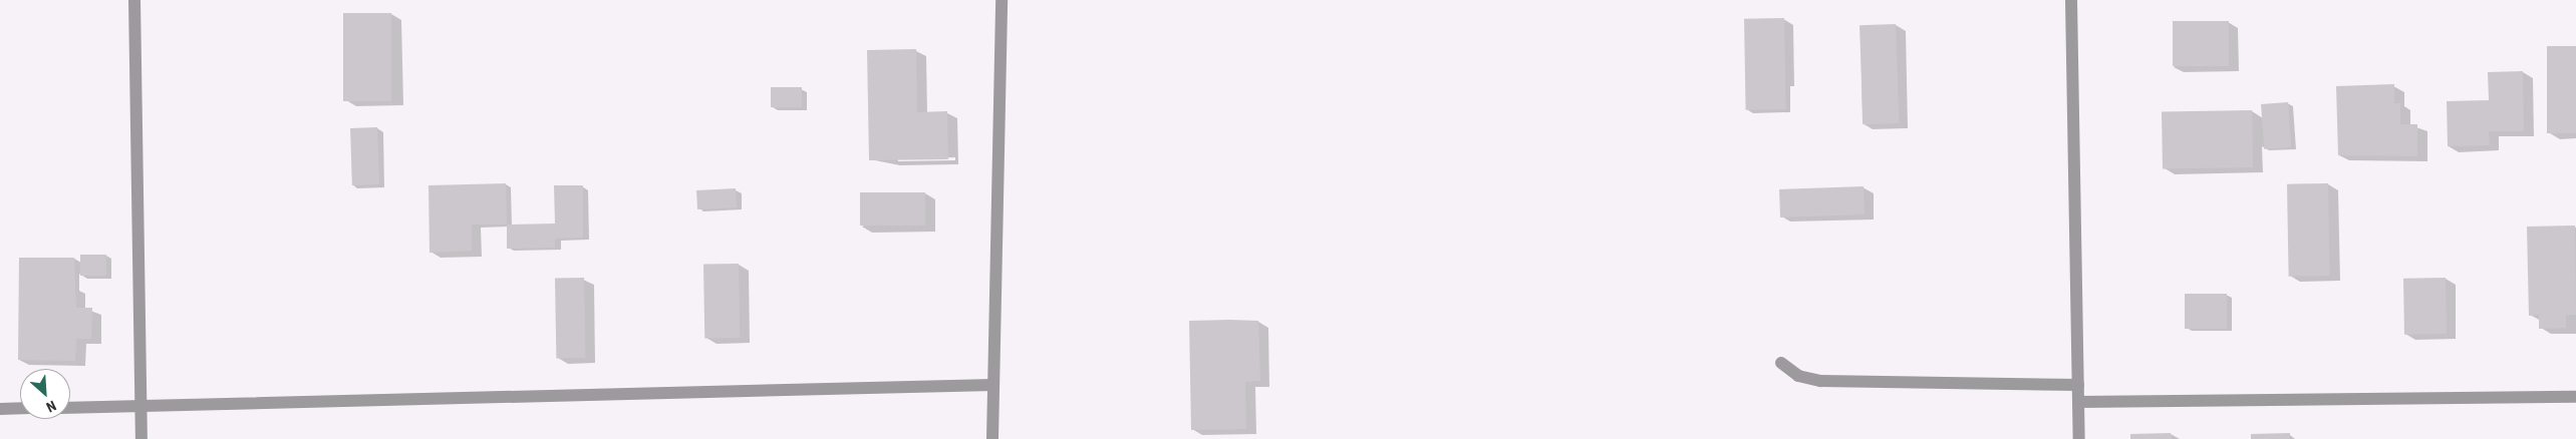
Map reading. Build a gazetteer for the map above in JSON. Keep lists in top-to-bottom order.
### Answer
{
  "north": "bottom right"
}
